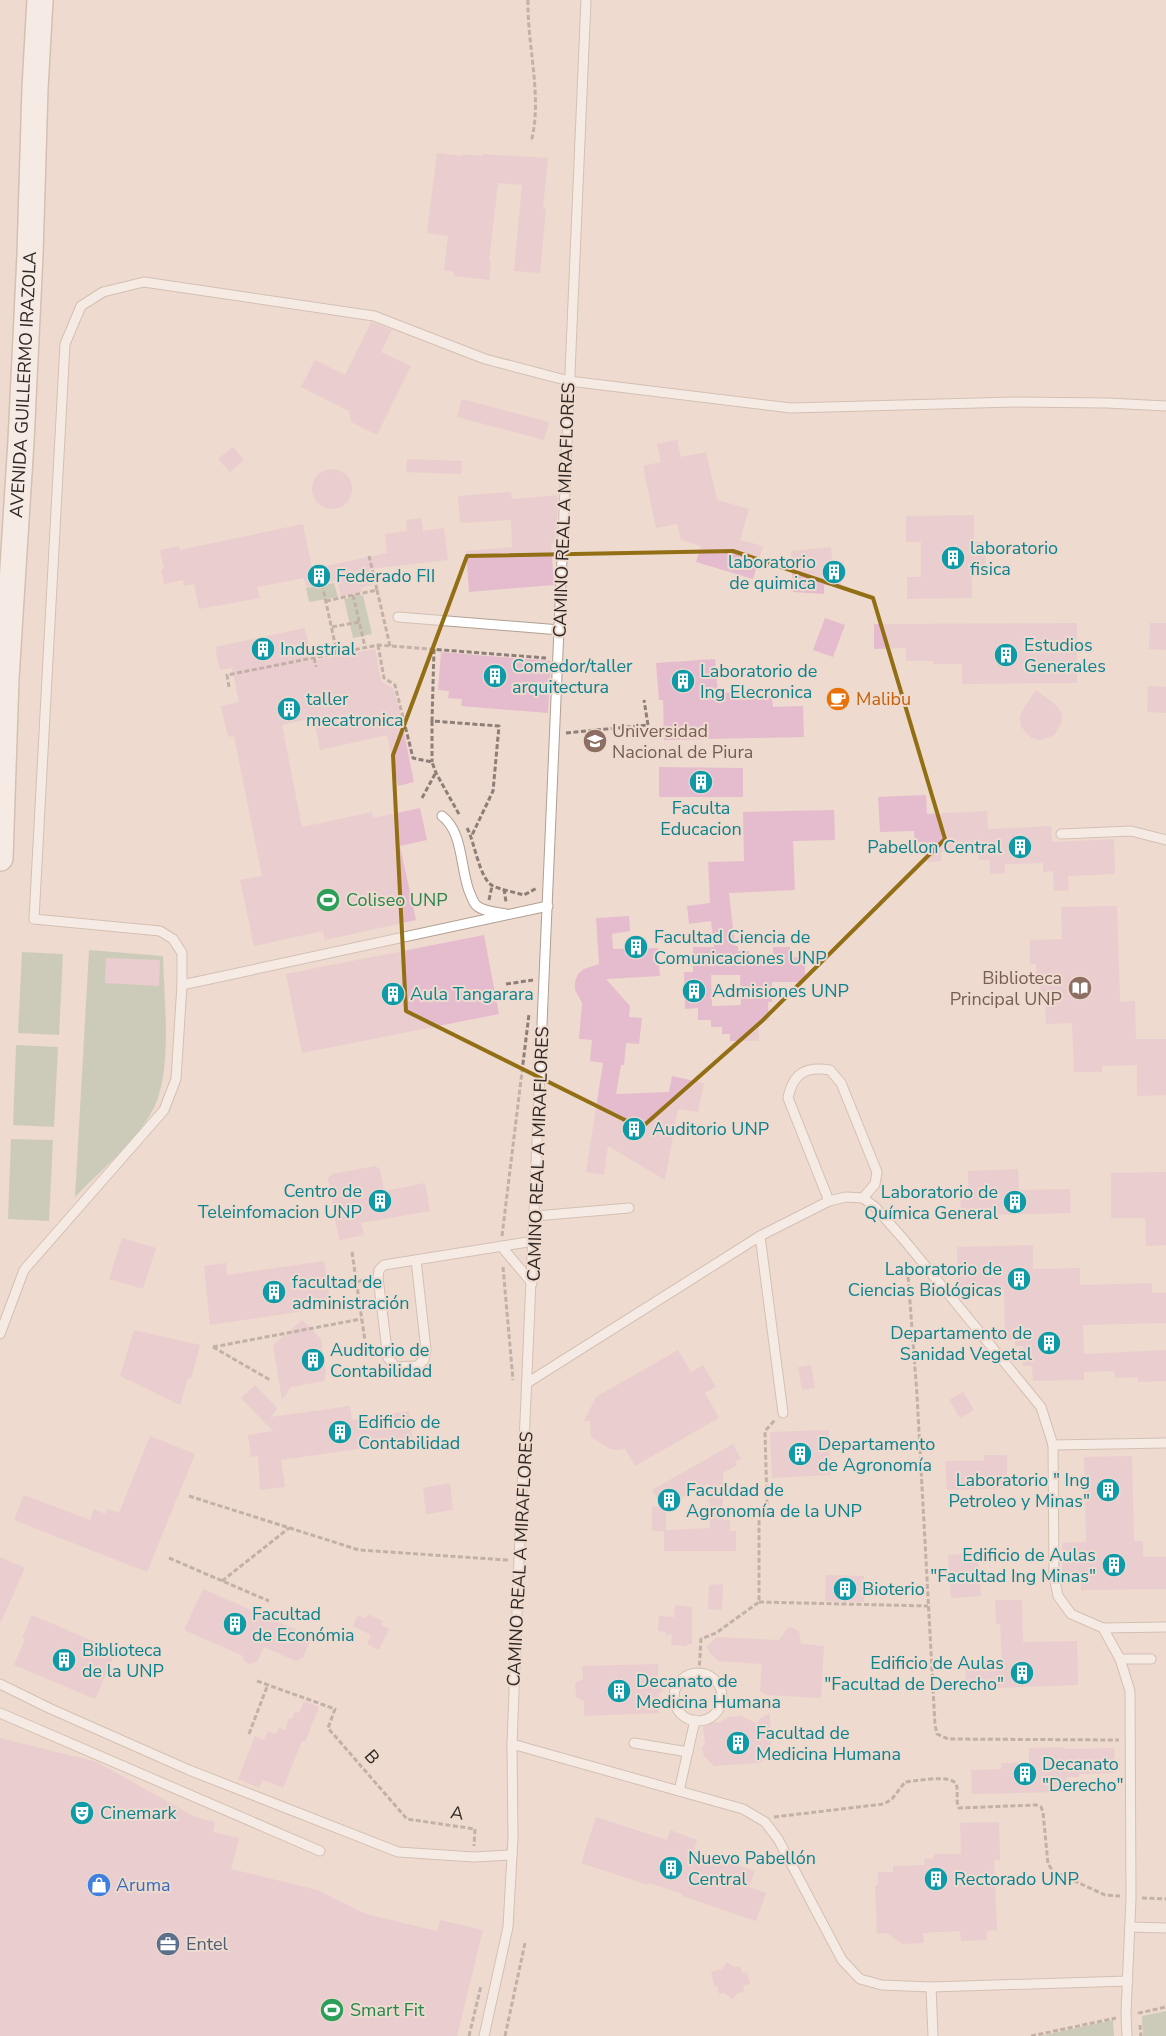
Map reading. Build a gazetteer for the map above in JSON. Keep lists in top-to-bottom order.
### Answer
{
  "streets": {
    "main road": ["AVENIDA GUILLERMO IRAZOLA"],
    "lane": ["CAMINO REAL A MIRAFLORES"],
    "path": ["B", "A"]
  },
  "crossings": [
    ["B", "A"]
  ],
  "places": {
    "building": [
      "laboratorio fisica",
      "laboratorio de quimica",
      "Federado FII",
      "Industrial",
      "Estudios Generales",
      "Comedor/taller arquitectura",
      "Laboratorio de Ing Elecronica",
      "taller mecatronica",
      "Faculta Educacion",
      "Pabellon Central",
      "Facultad Ciencia de Comunicaciones UNP",
      "Admisiones UNP",
      "Aula Tangarara",
      "Auditorio UNP",
      "Centro de Teleinfomacion UNP",
      "Laboratorio de Química General",
      "Laboratorio de Ciencias Biológicas",
      "facultad de administración",
      "Departamento de Sanidad Vegetal",
      "Auditorio de Contabilidad",
      "Edificio de Contabilidad",
      "Departamento de Agronomía",
      "Laboratorio \" Ing Petroleo y Minas\"",
      "Faculdad de Agronomía de la UNP",
      "Edificio de Aulas \"Facultad Ing Minas\"",
      "Bioterio",
      "Facultad de Económia",
      "Biblioteca de la UNP",
      "Edificio de Aulas \"Facultad de Derecho\"",
      "Decanato de Medicina Humana",
      "Facultad de Medicina Humana",
      "Decanato \"Derecho\"",
      "Nuevo Pabellón Central",
      "Rectorado UNP"
    ],
    "cafe": ["Malibu"],
    "school or university": ["Universidad Nacional de Piura"],
    "sports": ["Coliseo UNP", "Smart Fit"],
    "library": ["Biblioteca Principal UNP"],
    "theatre": ["Cinemark"],
    "shop": ["Aruma"],
    "office": ["Entel"]
  }
}
